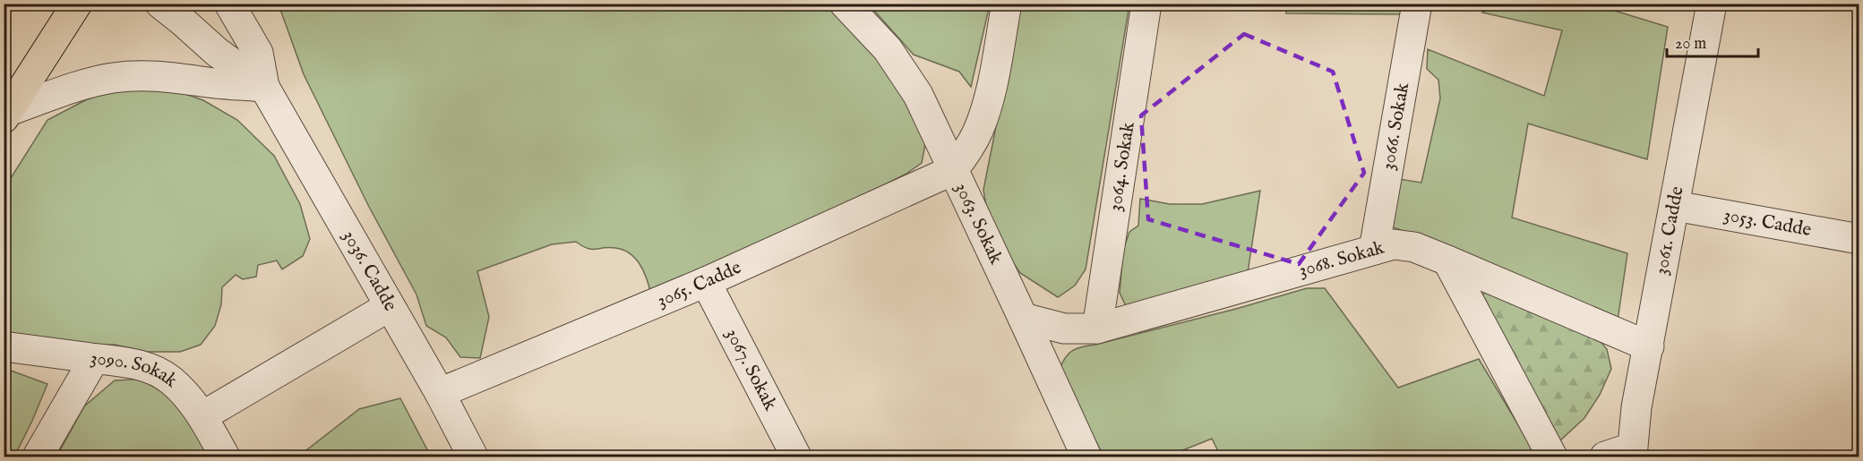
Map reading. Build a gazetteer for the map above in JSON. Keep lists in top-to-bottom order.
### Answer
{
  "streets": {
    "street": [
      "3066. Sokak",
      "3064. Sokak",
      "3063. Sokak",
      "3053. Cadde",
      "3061. Cadde",
      "3068. Sokak",
      "3036. Cadde",
      "3065. Cadde",
      "3067. Sokak",
      "3090. Sokak"
    ]
  },
  "crossings": [
    ["3066. Sokak", "3068. Sokak"],
    ["3064. Sokak", "3068. Sokak"],
    ["3063. Sokak", "3068. Sokak"],
    ["3063. Sokak", "3065. Cadde"],
    ["3053. Cadde", "3061. Cadde"],
    ["3061. Cadde", "3068. Sokak"],
    ["3036. Cadde", "3065. Cadde"],
    ["3065. Cadde", "3067. Sokak"]
  ],
  "scale_bar": "20 m"
}
